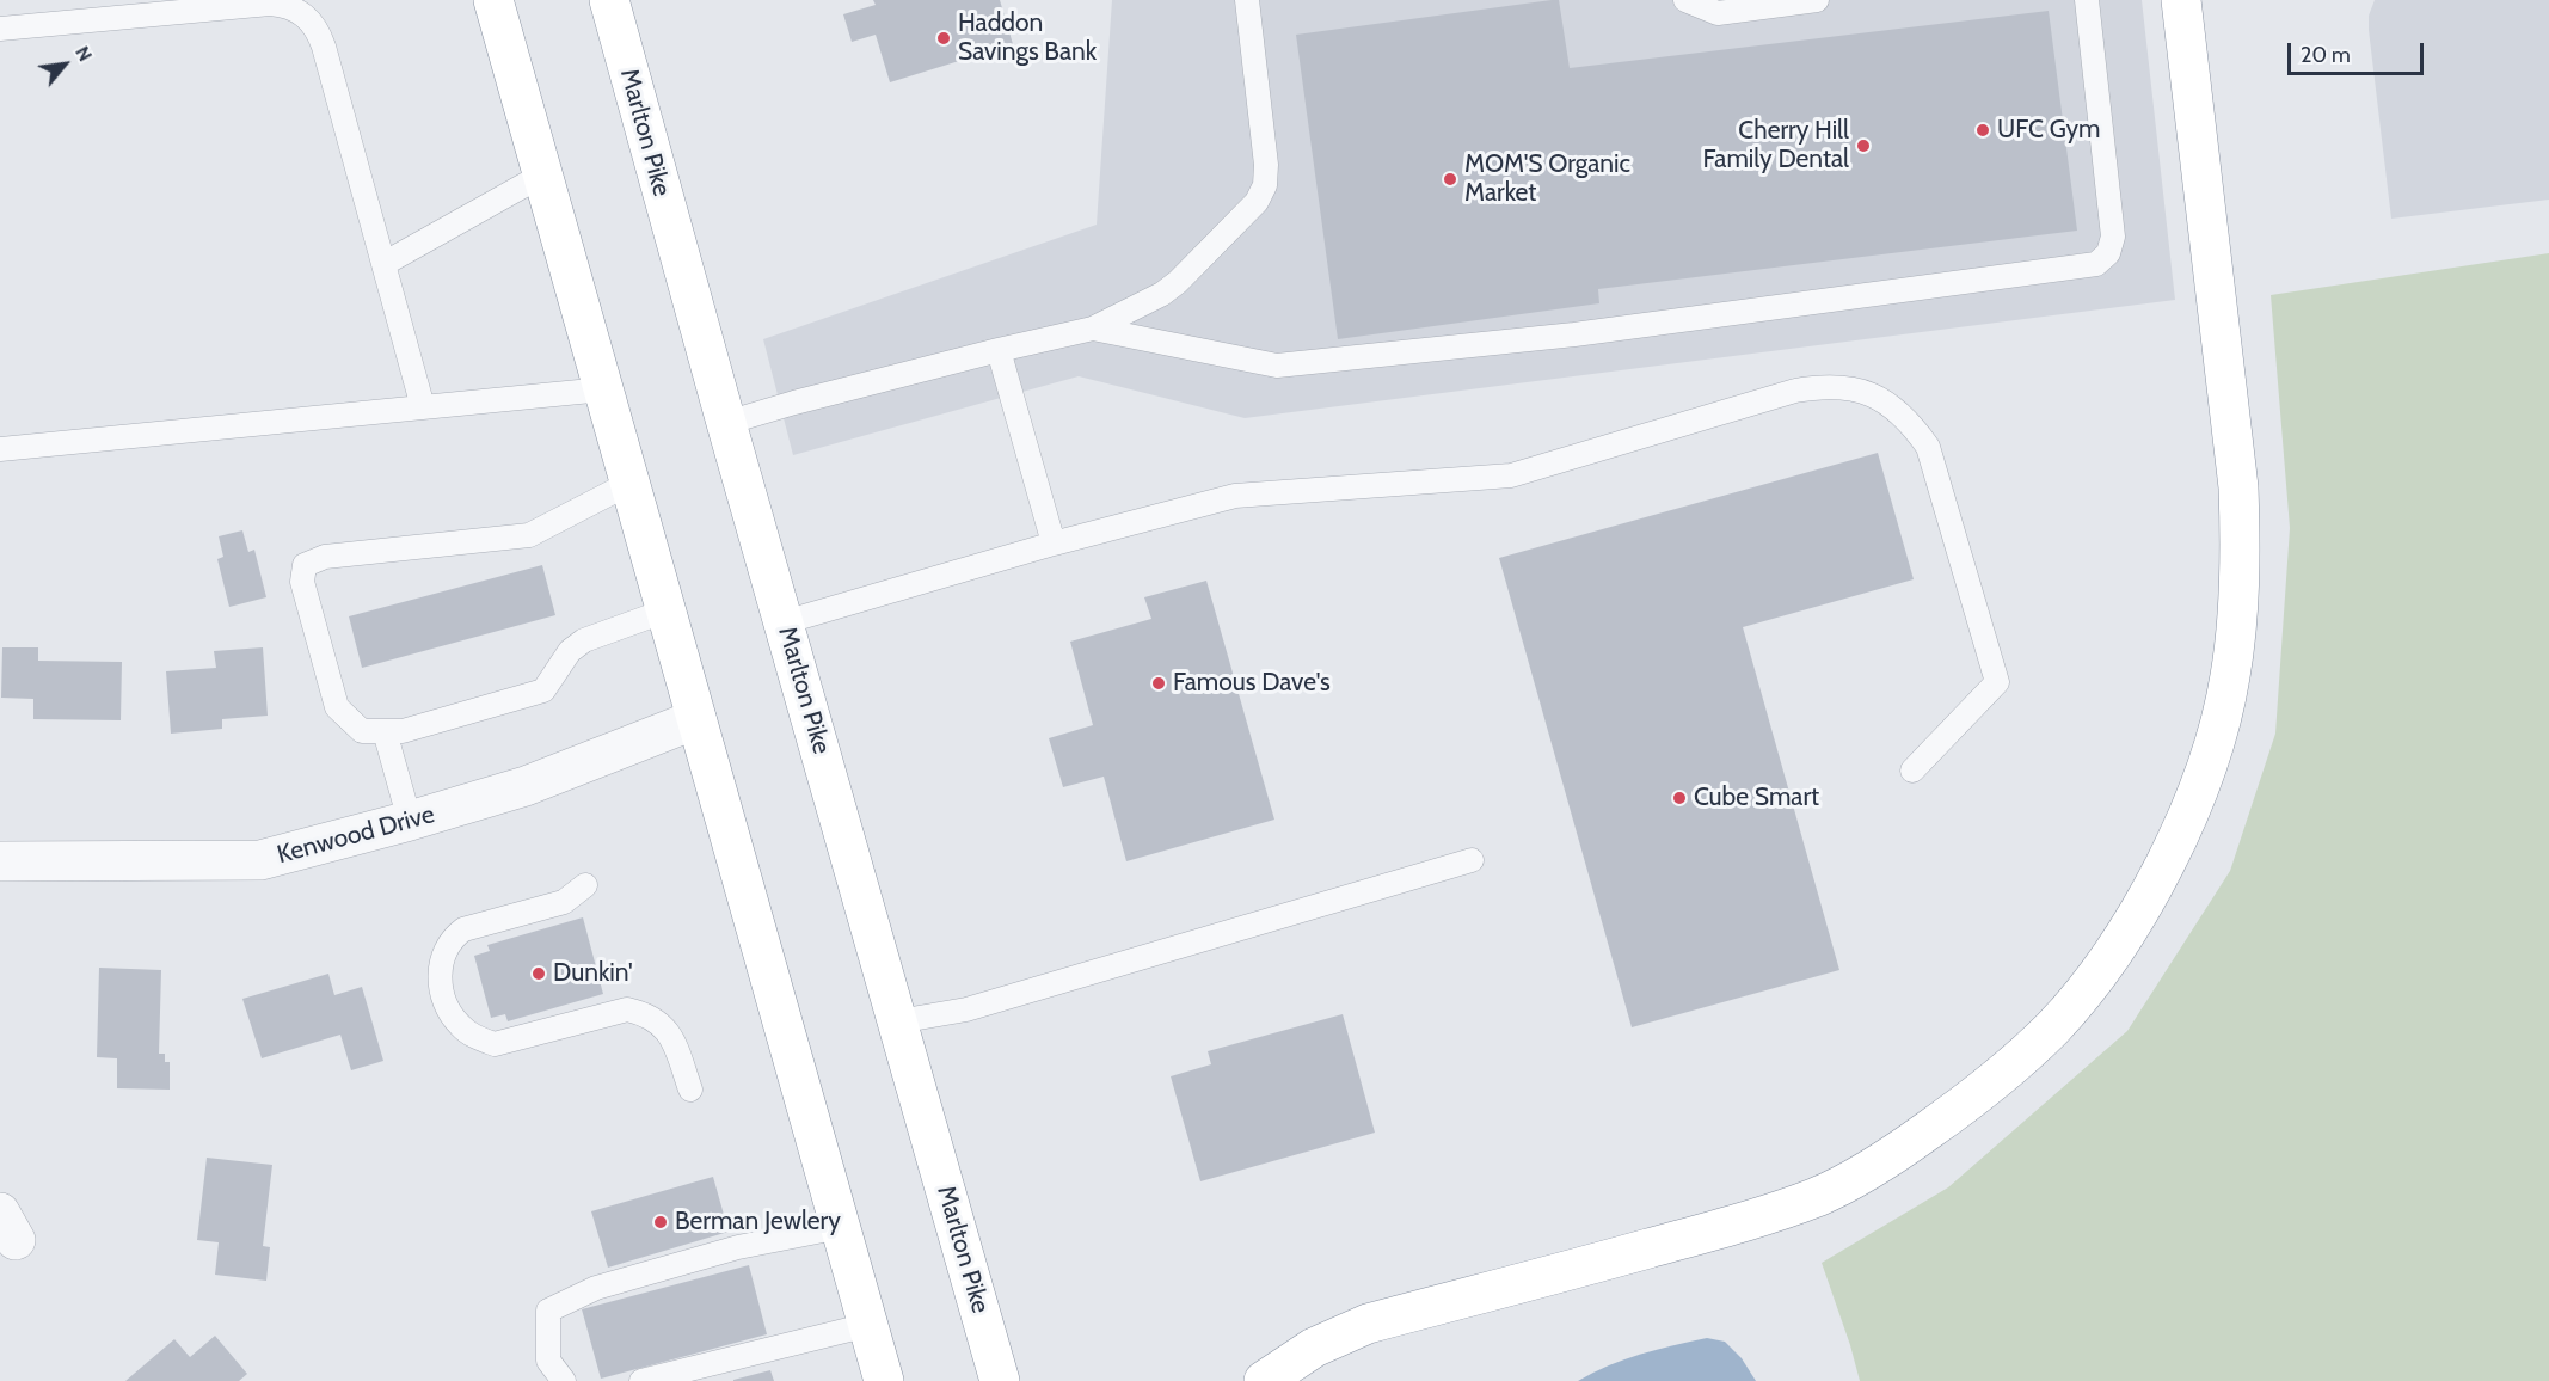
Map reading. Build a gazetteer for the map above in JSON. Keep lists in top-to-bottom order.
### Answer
{
  "streets": {
    "highway": ["Marlton Pike"],
    "street": ["Kenwood Drive"]
  },
  "places": [
    "Haddon Savings Bank",
    "UFC Gym",
    "Cherry Hill Family Dental",
    "MOM'S Organic Market",
    "Famous Dave's",
    "Cube Smart",
    "Dunkin'",
    "Berman Jewlery"
  ],
  "scale_bar": "20 m",
  "north": "top right"
}
